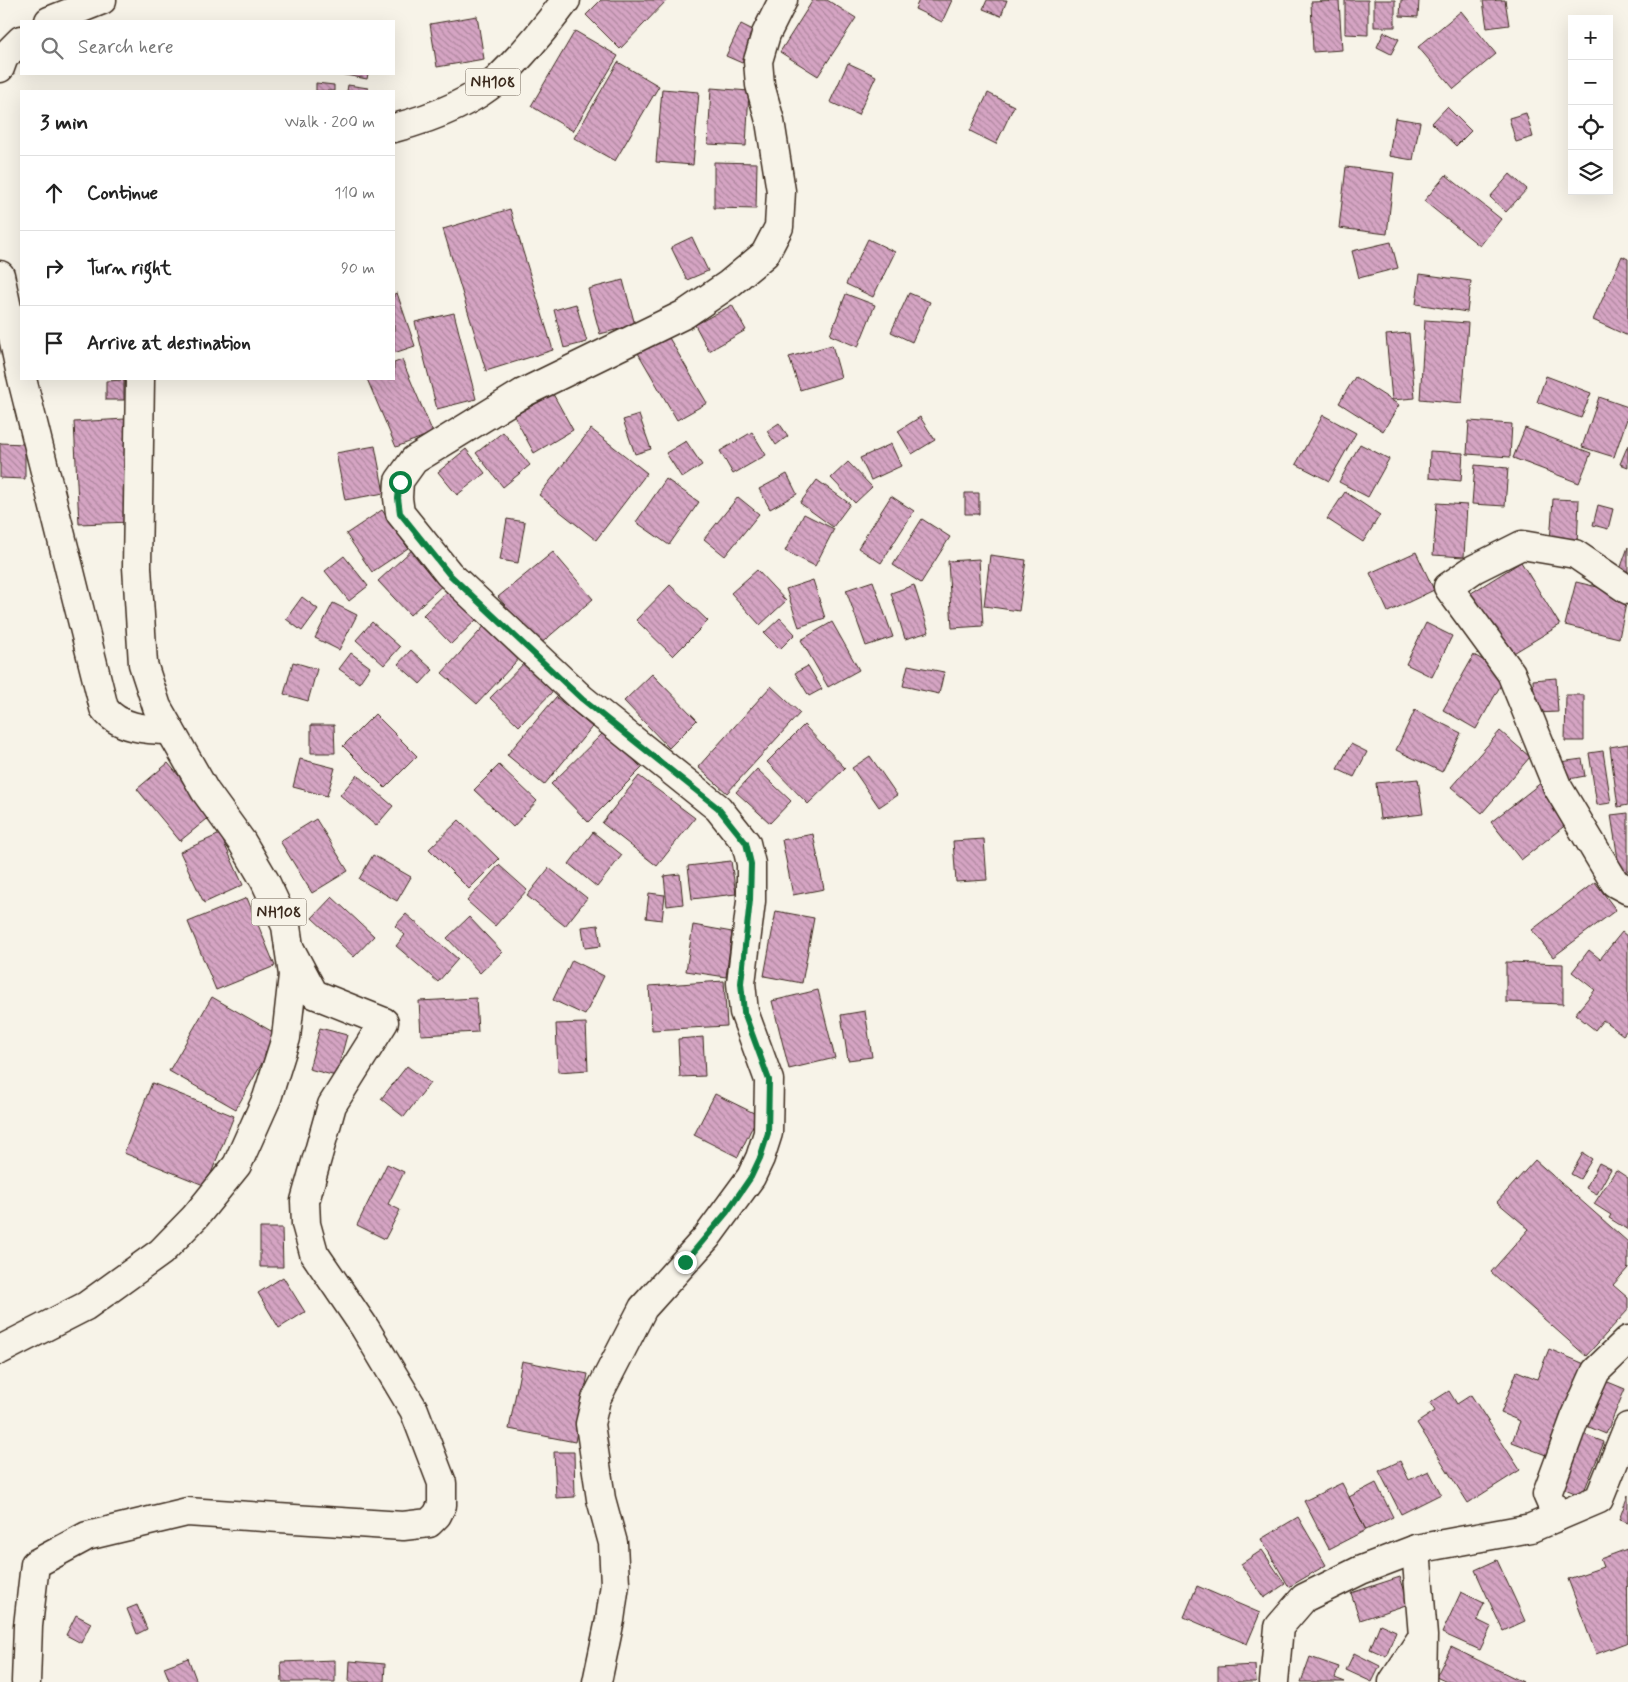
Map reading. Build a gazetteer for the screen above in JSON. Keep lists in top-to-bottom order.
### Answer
{
  "streets": {
    "main road": ["NH108"]
  },
  "page": {
    "map_buttons": ["+", "−"],
    "search": "Search here",
    "heading": ["3 min", "Walk · 200 m"],
    "list": [
      ["Continue", "110 m"],
      ["Turn right", "90 m"],
      "Arrive at destination"
    ]
  }
}
